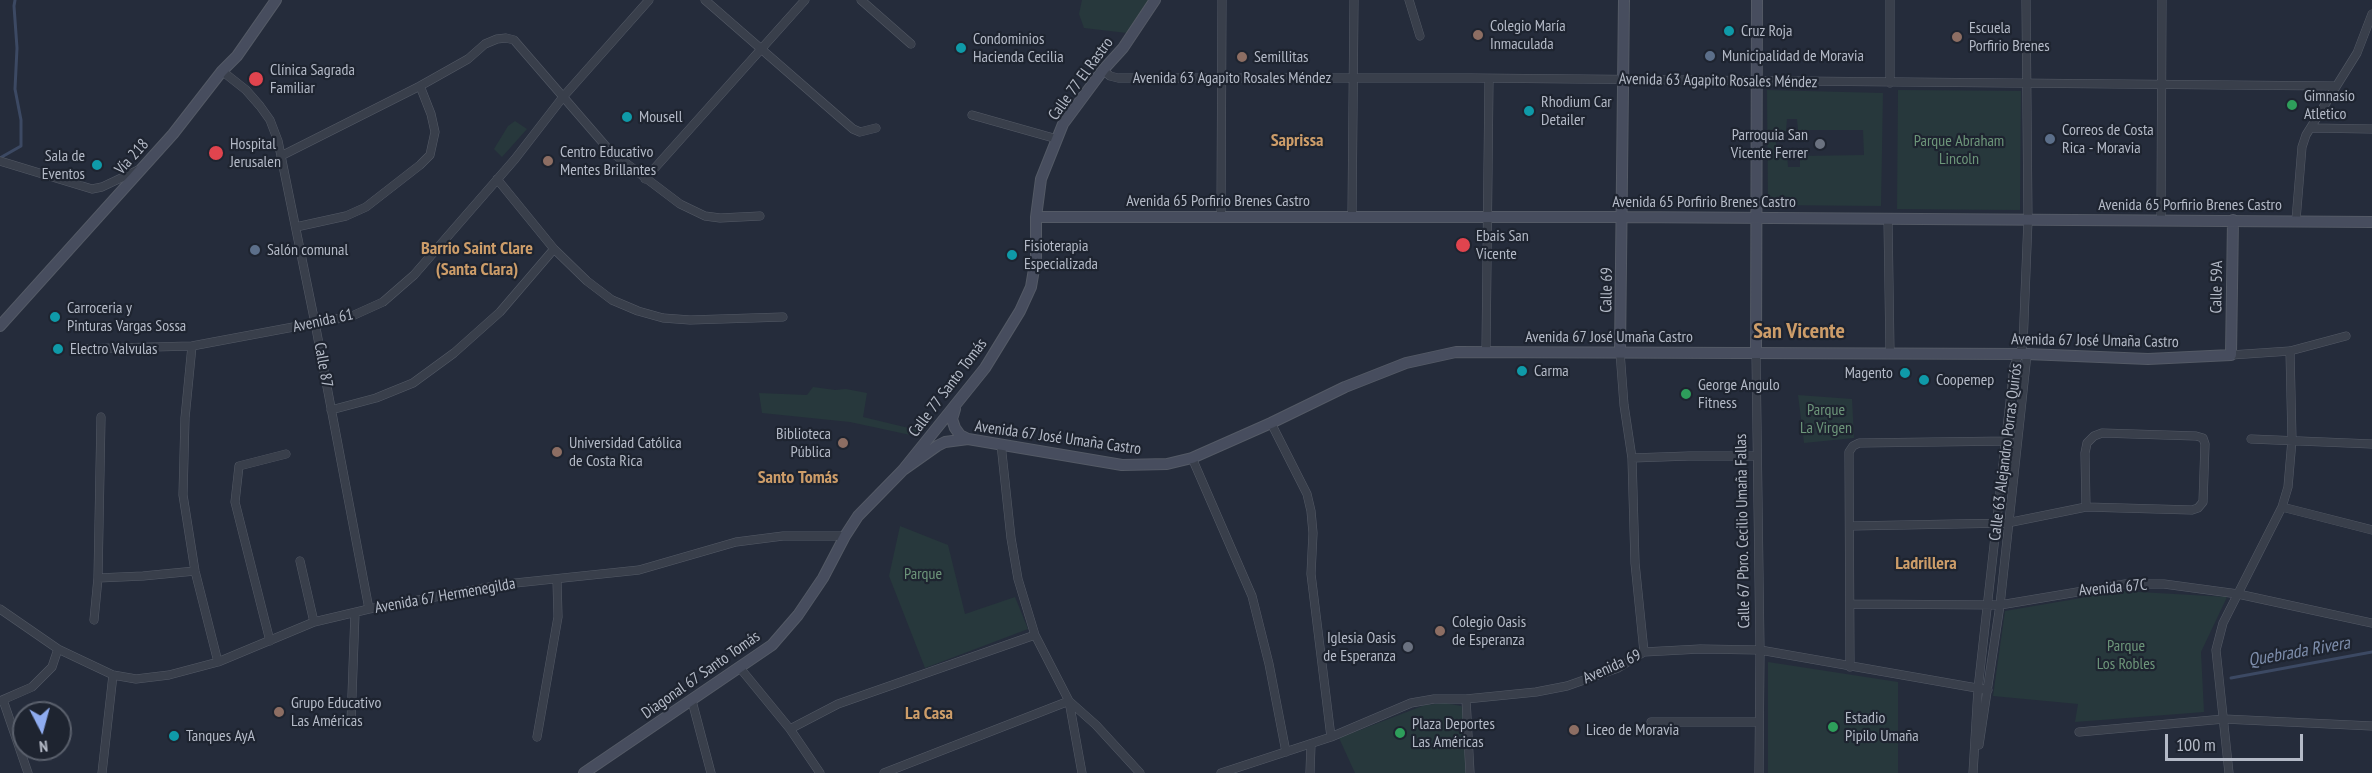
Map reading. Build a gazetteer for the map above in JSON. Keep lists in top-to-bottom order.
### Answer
{
  "streets": {
    "main road": [
      "Calle 77 El Rastro",
      "Vía 218",
      "Avenida 65 Porfirio Brenes Castro",
      "Calle 59A",
      "Calle 69",
      "Avenida 67 José Umaña Castro",
      "Calle 77 Santo Tomás",
      "Calle 67 Pbro. Cecilio Umaña Fallas",
      "Diagonal 67 Santo Tomás"
    ],
    "street": [
      "Avenida 63 Agapito Rosales Méndez",
      "Avenida 61",
      "Calle 87",
      "Calle 63 Alejandro Porras Quirós",
      "Avenida 67C",
      "Avenida 67 Hermenegilda",
      "Avenida 69"
    ]
  },
  "crossings": [
    ["Avenida 63 Agapito Rosales Méndez", "Calle 77 El Rastro"],
    ["Avenida 63 Agapito Rosales Méndez", "Calle 69"],
    ["Avenida 63 Agapito Rosales Méndez", "Calle 63 Alejandro Porras Quirós"],
    ["Avenida 63 Agapito Rosales Méndez", "Calle 67 Pbro. Cecilio Umaña Fallas"],
    ["Calle 77 El Rastro", "Avenida 65 Porfirio Brenes Castro"],
    ["Calle 77 El Rastro", "Calle 77 Santo Tomás"],
    ["Vía 218", "Calle 87"],
    ["Avenida 65 Porfirio Brenes Castro", "Calle 59A"],
    ["Avenida 65 Porfirio Brenes Castro", "Calle 69"],
    ["Avenida 65 Porfirio Brenes Castro", "Calle 77 Santo Tomás"],
    ["Avenida 65 Porfirio Brenes Castro", "Calle 63 Alejandro Porras Quirós"],
    ["Avenida 65 Porfirio Brenes Castro", "Calle 67 Pbro. Cecilio Umaña Fallas"],
    ["Calle 59A", "Avenida 67 José Umaña Castro"],
    ["Calle 69", "Avenida 67 José Umaña Castro"],
    ["Calle 69", "Avenida 69"],
    ["Avenida 61", "Calle 87"],
    ["Avenida 67 José Umaña Castro", "Calle 77 Santo Tomás"],
    ["Avenida 67 José Umaña Castro", "Calle 63 Alejandro Porras Quirós"],
    ["Avenida 67 José Umaña Castro", "Calle 67 Pbro. Cecilio Umaña Fallas"],
    ["Avenida 67 José Umaña Castro", "Diagonal 67 Santo Tomás"],
    ["Calle 87", "Avenida 67 Hermenegilda"],
    ["Calle 77 Santo Tomás", "Diagonal 67 Santo Tomás"],
    ["Calle 63 Alejandro Porras Quirós", "Avenida 67C"],
    ["Calle 63 Alejandro Porras Quirós", "Avenida 69"],
    ["Calle 67 Pbro. Cecilio Umaña Fallas", "Avenida 69"],
    ["Avenida 67 Hermenegilda", "Diagonal 67 Santo Tomás"]
  ],
  "districts": [
    "Saprissa",
    "Barrio Saint Clare (Santa Clara)",
    "San Vicente",
    "Santo Tomás",
    "Ladrillera",
    "La Casa"
  ],
  "water": ["Quebrada Rivera"],
  "parks": [
    "Parque Abraham Lincoln",
    "Parque La Virgen",
    "Parque",
    "Parque Los Robles"
  ],
  "places": [
    "Cruz Roja",
    "Colegio María Inmaculada",
    "Escuela Porfirio Brenes",
    "Condominios Hacienda Cecilia",
    "Municipalidad de Moravia",
    "Semillitas",
    "Clínica Sagrada Familiar",
    "Gimnasio Atletico",
    "Rhodium Car Detailer",
    "Mousell",
    "Correos de Costa Rica - Moravia",
    "Parroquia San Vicente Ferrer",
    "Hospital Jerusalen",
    "Centro Educativo Mentes Brillantes",
    "Sala de Eventos",
    "Ebais San Vicente",
    "Salón comunal",
    "Fisioterapia Especializada",
    "Carroceria y Pinturas Vargas Sossa",
    "Electro Valvulas",
    "Carma",
    "Magento",
    "Coopemep",
    "George Angulo Fitness",
    "Biblioteca Pública",
    "Universidad Católica de Costa Rica",
    "Colegio Oasis de Esperanza",
    "Iglesia Oasis de Esperanza",
    "Grupo Educativo Las Américas",
    "Estadio Pipilo Umaña",
    "Liceo de Moravia",
    "Plaza Deportes Las Américas",
    "Tanques AyA"
  ],
  "scale_bar": "100 m",
  "north": "bottom"
}
